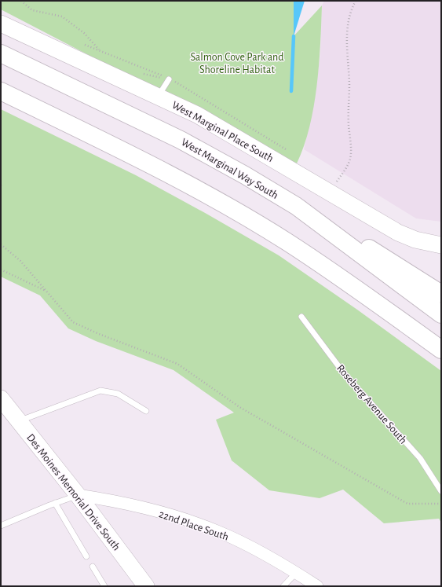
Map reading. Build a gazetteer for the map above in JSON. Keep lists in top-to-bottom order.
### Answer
{
  "streets": {
    "highway": ["West Marginal Way South"],
    "street": ["West Marginal Place South", "Des Moines Memorial Drive South", "22nd Place South"],
    "lane": ["Roseberg Avenue South"]
  },
  "crossings": [
    ["Des Moines Memorial Drive South", "22nd Place South"]
  ],
  "parks": ["Salmon Cove Park and Shoreline Habitat"]
}
